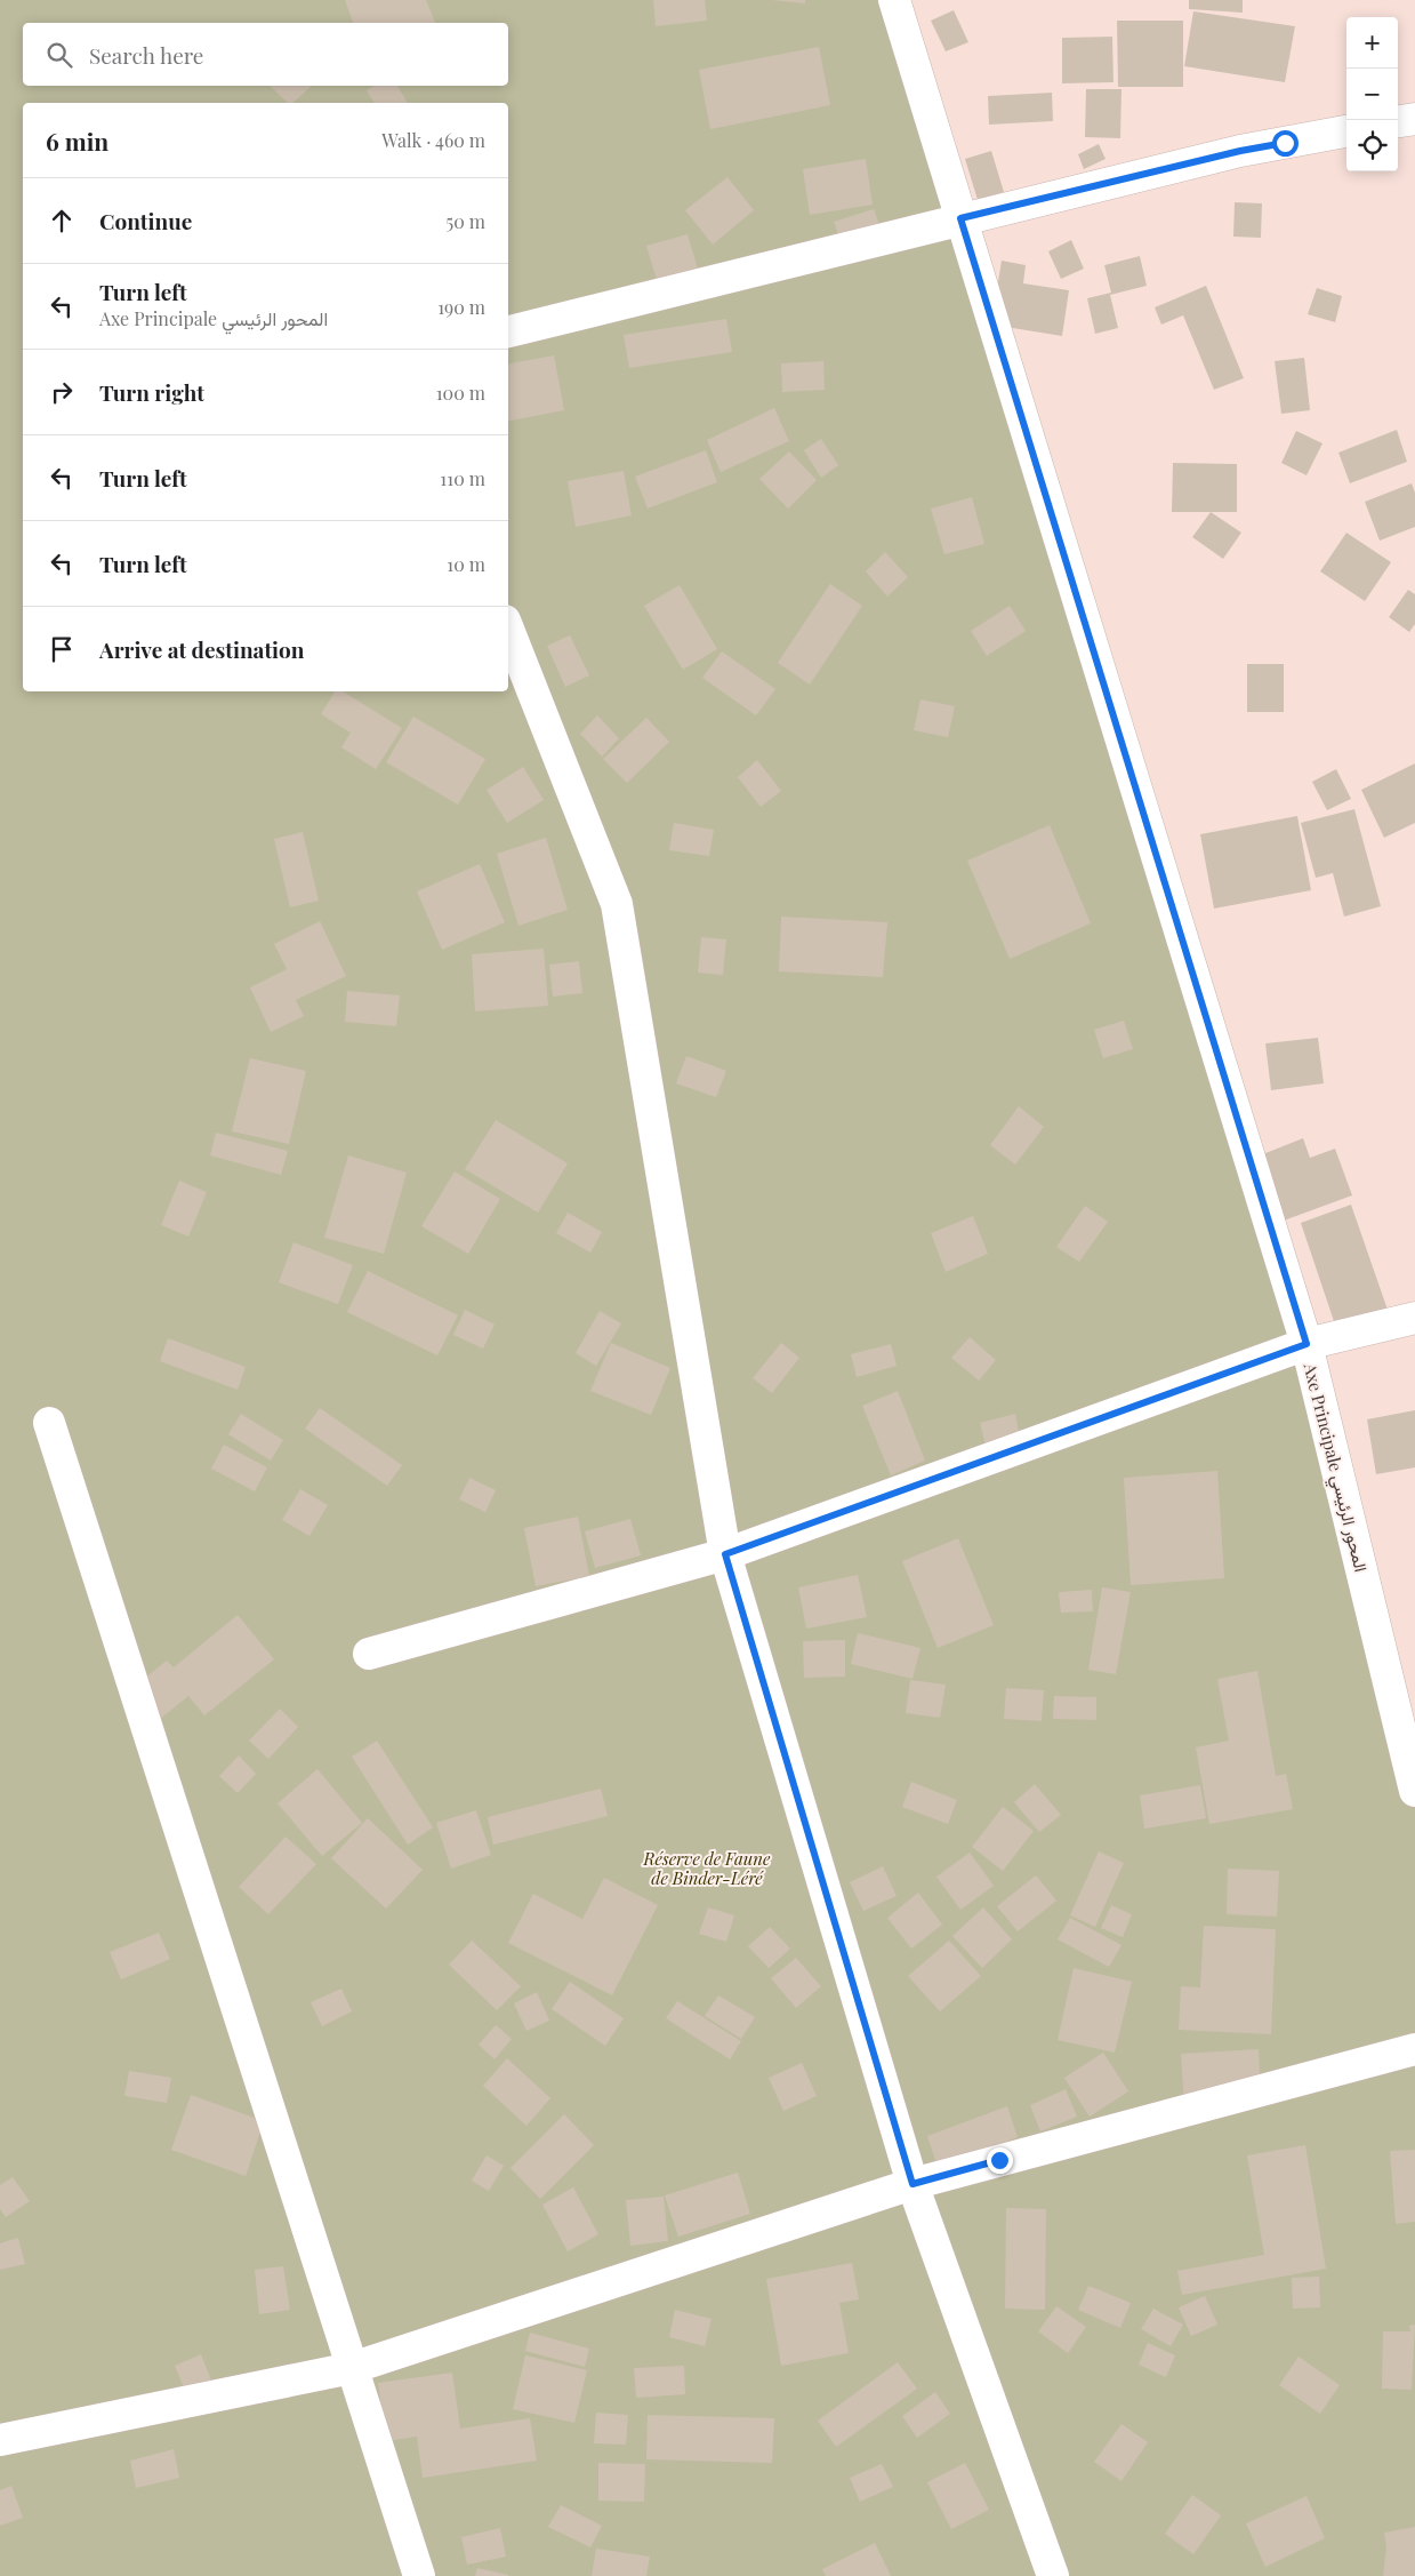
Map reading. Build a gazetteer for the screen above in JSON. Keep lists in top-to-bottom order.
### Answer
{
  "streets": {
    "street": ["Axe Principale المحور الرئيسي"]
  },
  "parks": ["Réserve de Faune de Binder-Léré"],
  "page": {
    "map_buttons": ["+", "−"],
    "search": "Search here",
    "heading": ["6 min", "Walk · 460 m"],
    "list": [
      ["Continue", "50 m"],
      ["Turn left", "Axe Principale المحور الرئيسي", "190 m"],
      ["Turn right", "100 m"],
      ["Turn left", "110 m"],
      ["Turn left", "10 m"],
      "Arrive at destination"
    ]
  }
}
